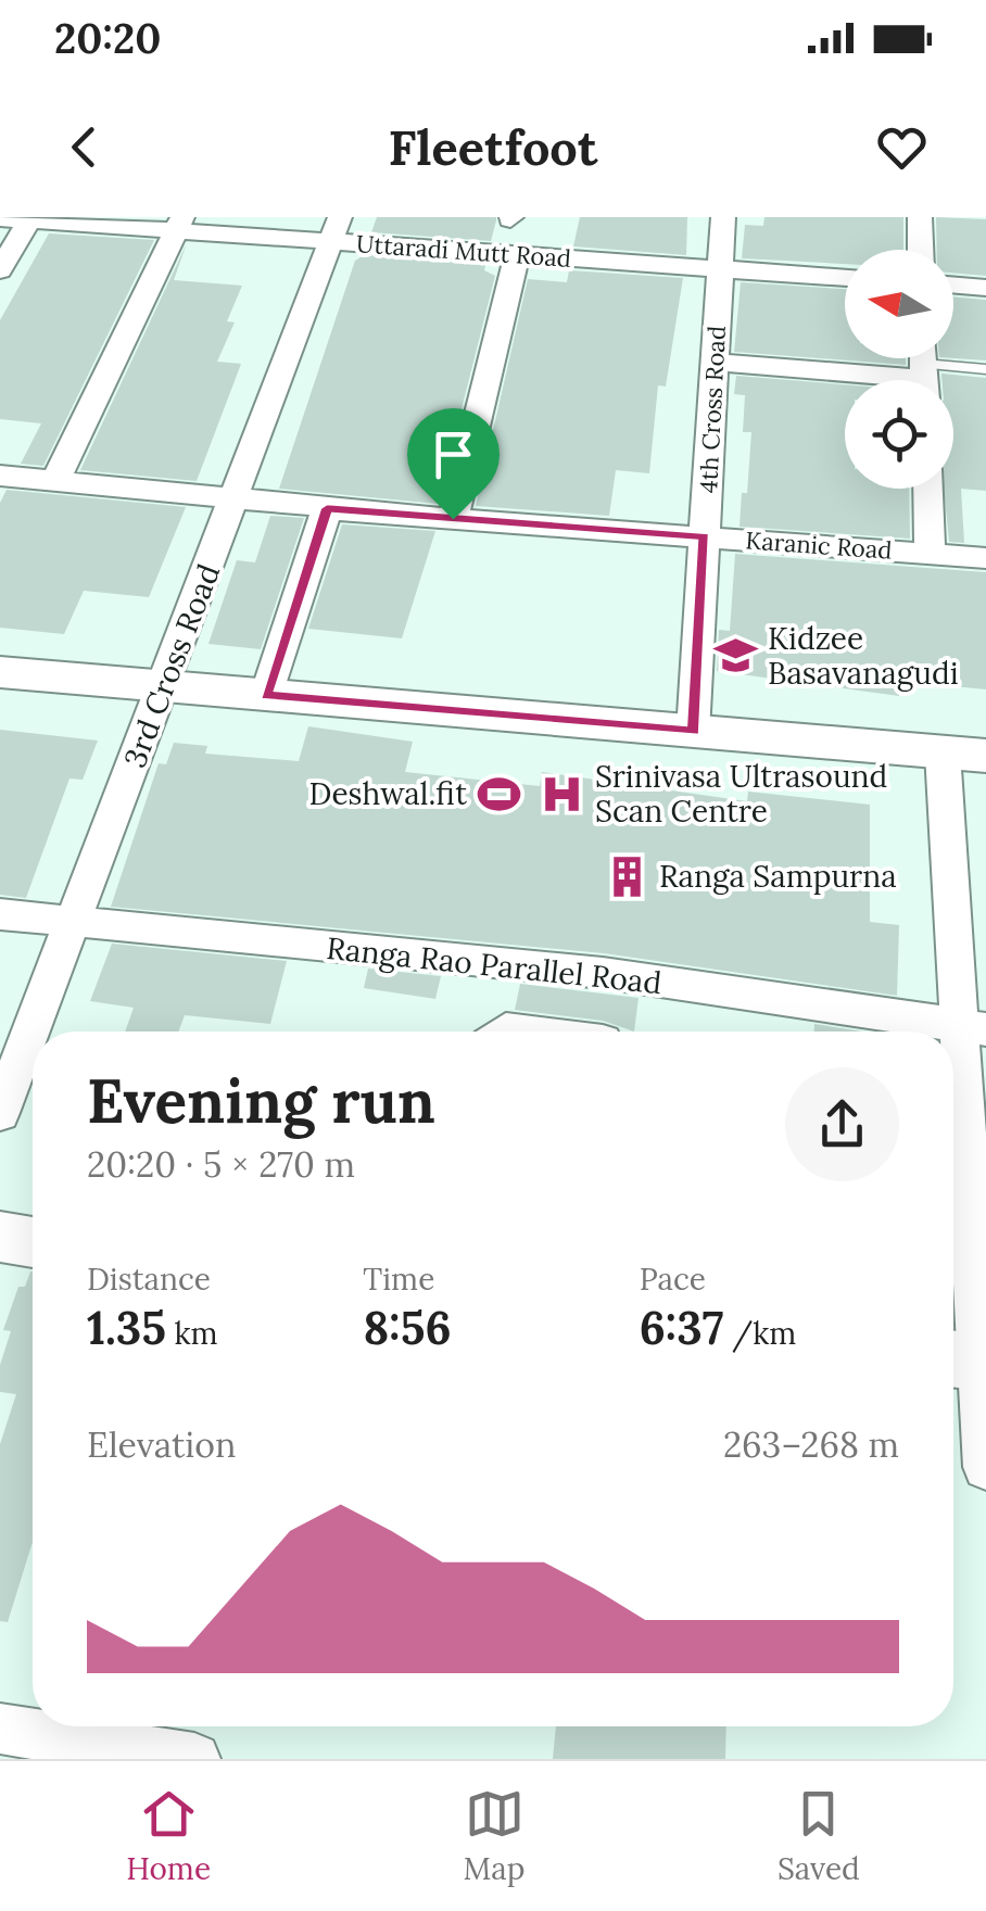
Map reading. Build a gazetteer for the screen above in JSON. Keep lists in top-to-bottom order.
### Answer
{
  "streets": {
    "street": [
      "Uttaradi Mutt Road",
      "4th Cross Road",
      "Karanic Road",
      "3rd Cross Road",
      "Ranga Rao Parallel Road"
    ]
  },
  "crossings": [
    ["Uttaradi Mutt Road", "4th Cross Road"],
    ["Uttaradi Mutt Road", "3rd Cross Road"],
    ["4th Cross Road", "Karanic Road"],
    ["Karanic Road", "3rd Cross Road"],
    ["3rd Cross Road", "Ranga Rao Parallel Road"]
  ],
  "places": {
    "school or university": ["Kidzee Basavanagudi"],
    "sports": ["Deshwal.fit"],
    "hospital": ["Srinivasa Ultrasound Scan Centre"],
    "building": ["Ranga Sampurna"]
  },
  "north": "left",
  "page": {
    "status": "20:20",
    "header": "Fleetfoot",
    "heading": ["Evening run", "20:20 · 5 × 270 m"],
    "stats": [
      ["Distance", "1.35 km"],
      ["Time", "8:56"],
      ["Pace", "6:37 /km"]
    ],
    "chart": ["Elevation", "263–268 m"],
    "tabs": ["Home", "Map", "Saved"]
  }
}
